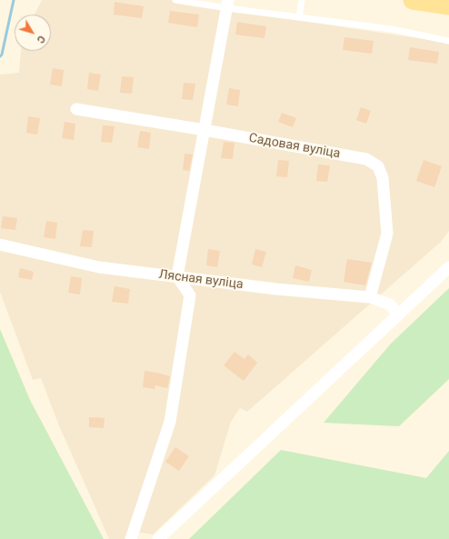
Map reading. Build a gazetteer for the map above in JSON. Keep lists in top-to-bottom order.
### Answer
{
  "streets": {
    "street": ["Садовая вуліца", "Лясная вуліца"]
  },
  "crossings": [
    ["Садовая вуліца", "Лясная вуліца"]
  ],
  "north": "bottom right"
}
